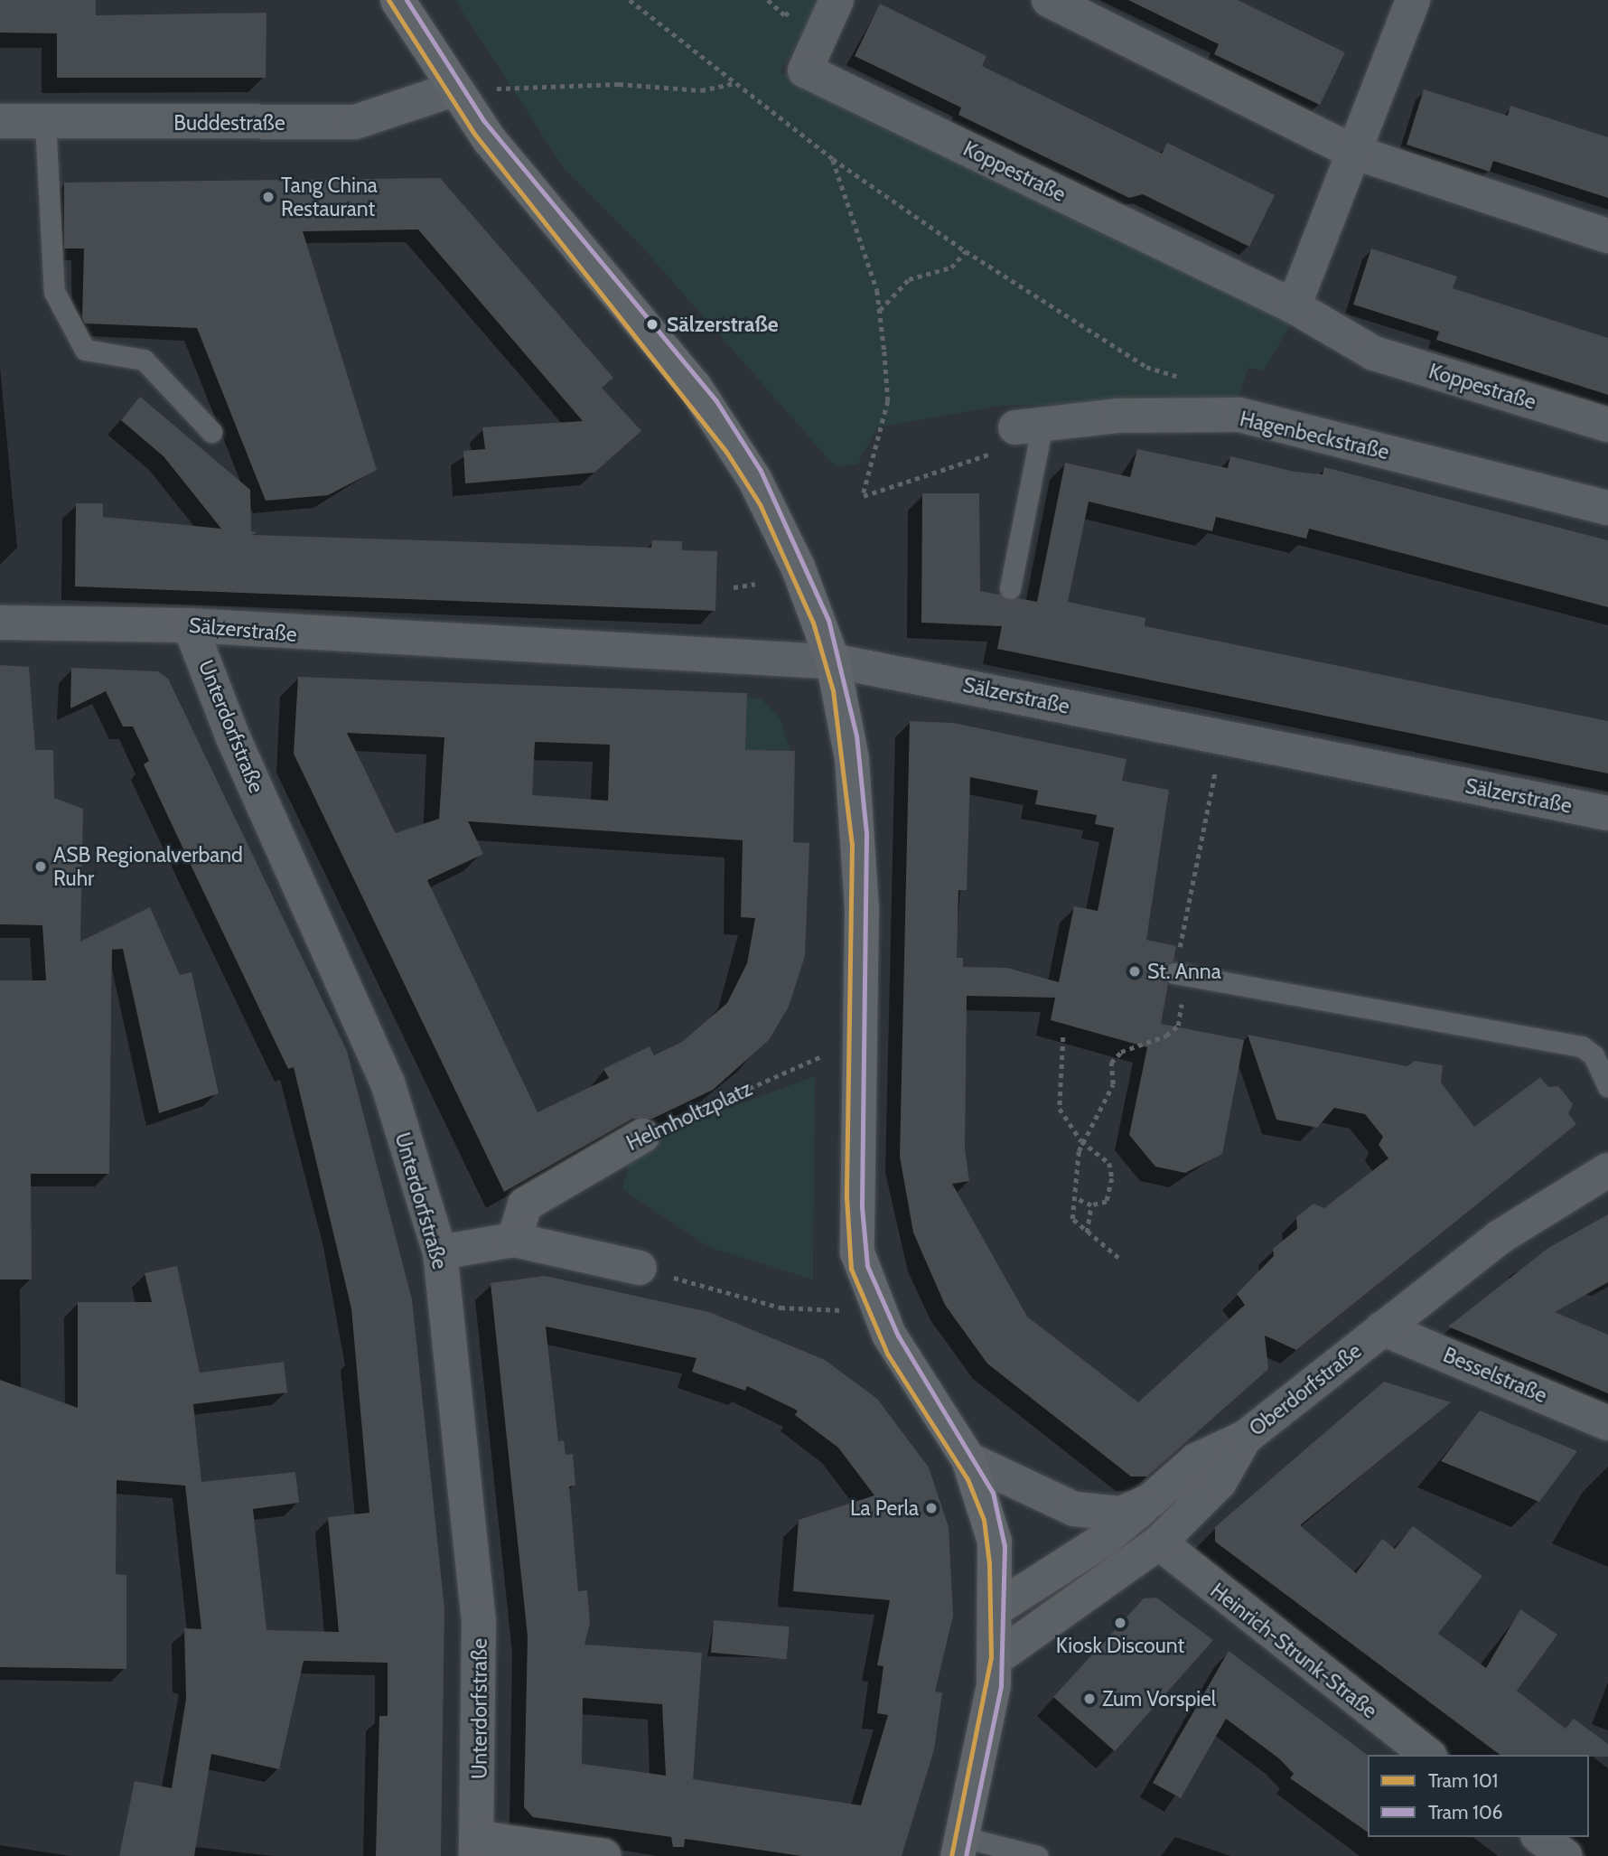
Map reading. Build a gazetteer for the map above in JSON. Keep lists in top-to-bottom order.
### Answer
{
  "streets": {
    "street": [
      "Buddestraße",
      "Koppestraße",
      "Hagenbeckstraße",
      "Sälzerstraße",
      "Unterdorfstraße",
      "Helmholtzplatz",
      "Besselstraße",
      "Oberdorfstraße",
      "Heinrich-Strunk-Straße"
    ]
  },
  "crossings": [
    ["Sälzerstraße", "Unterdorfstraße"],
    ["Besselstraße", "Oberdorfstraße"],
    ["Oberdorfstraße", "Heinrich-Strunk-Straße"]
  ],
  "places": [
    "Tang China Restaurant",
    "Sälzerstraße",
    "ASB Regionalverband Ruhr",
    "St. Anna",
    "La Perla",
    "Kiosk Discount",
    "Zum Vorspiel"
  ],
  "lines": ["tram line 101", "tram line 106"],
  "legend": ["Tram 101", "Tram 106"]
}
